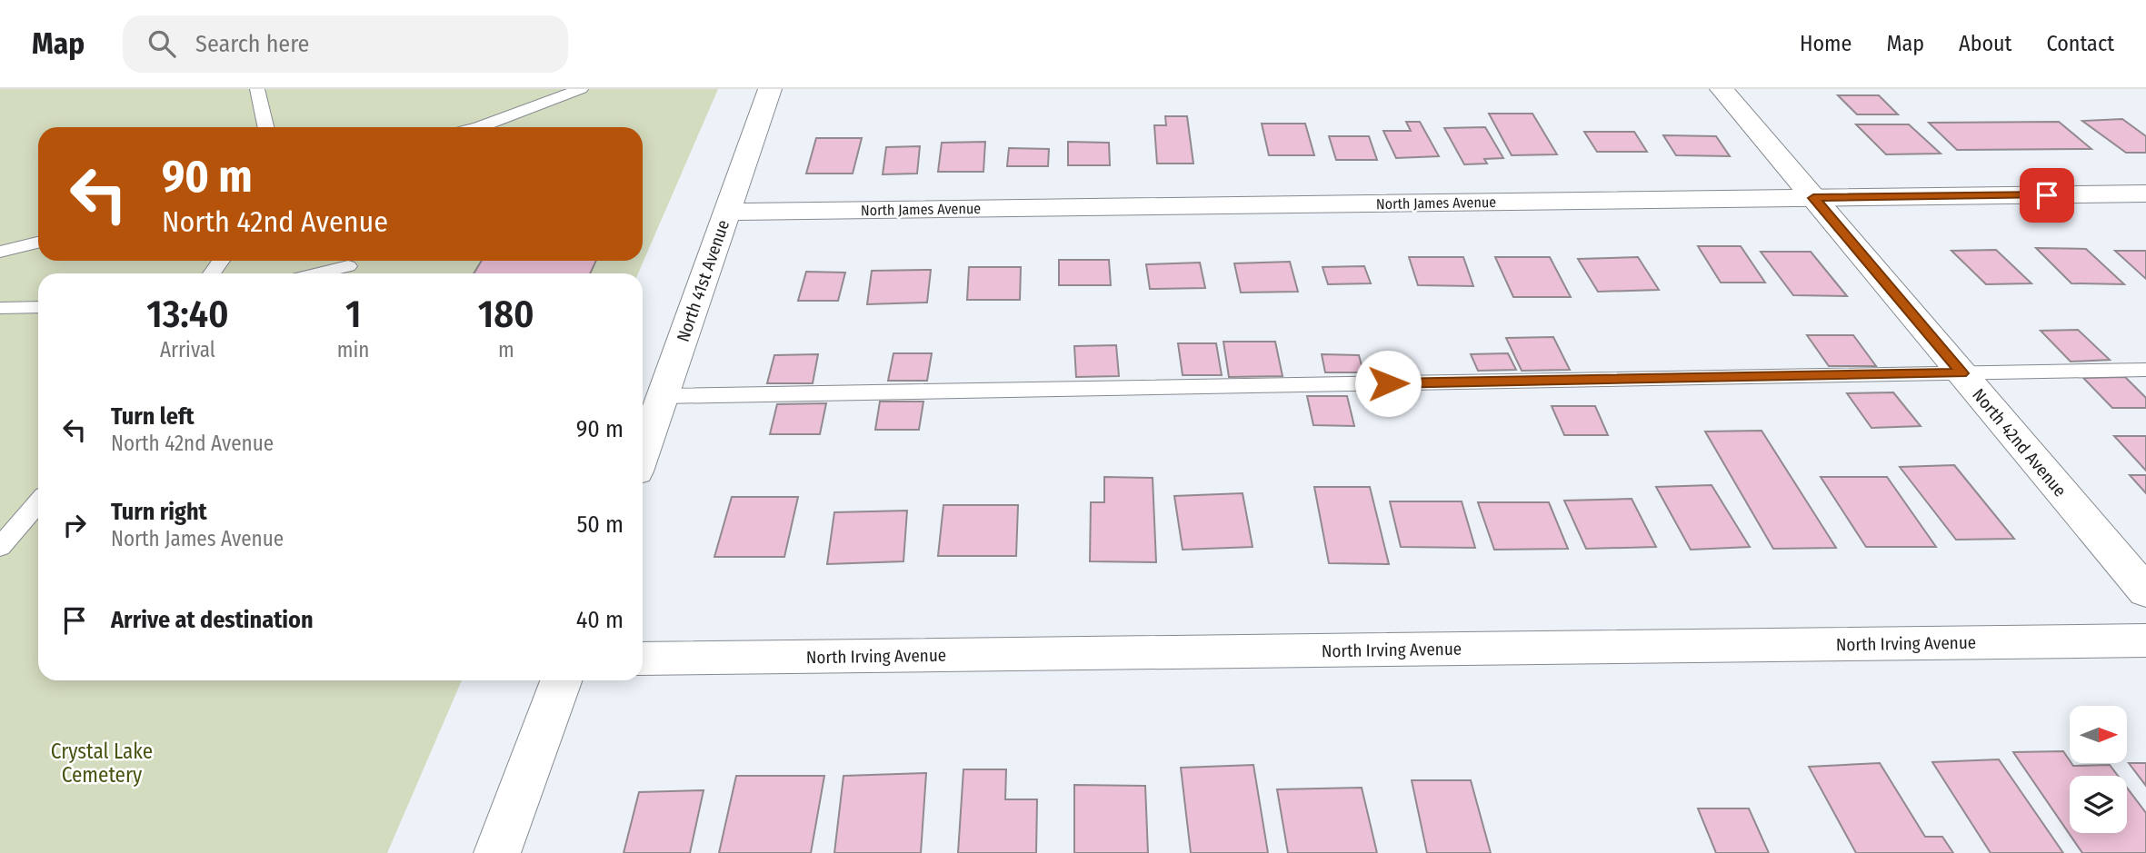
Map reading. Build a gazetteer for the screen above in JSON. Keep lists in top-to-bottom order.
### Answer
{
  "streets": {
    "street": [
      "North James Avenue",
      "North 41st Avenue",
      "North 42nd Avenue",
      "North Irving Avenue"
    ]
  },
  "crossings": [
    ["North James Avenue", "North 41st Avenue"],
    ["North James Avenue", "North 42nd Avenue"]
  ],
  "parks": ["Crystal Lake Cemetery"],
  "north": "right",
  "page": {
    "header": "Map",
    "search": "Search here",
    "nav": [
      "Home",
      "Map",
      "About",
      "Contact"
    ],
    "turn": ["90 m", "North 42nd Avenue"],
    "eta": [
      "13:40",
      "Arrival",
      "1",
      "min",
      "180",
      "m"
    ],
    "list": [
      {
        "name": "Turn left",
        "note": "North 42nd Avenue",
        "value": "90 m"
      },
      {
        "name": "Turn right",
        "note": "North James Avenue",
        "value": "50 m"
      },
      {
        "name": "Arrive at destination",
        "value": "40 m"
      }
    ]
  }
}
